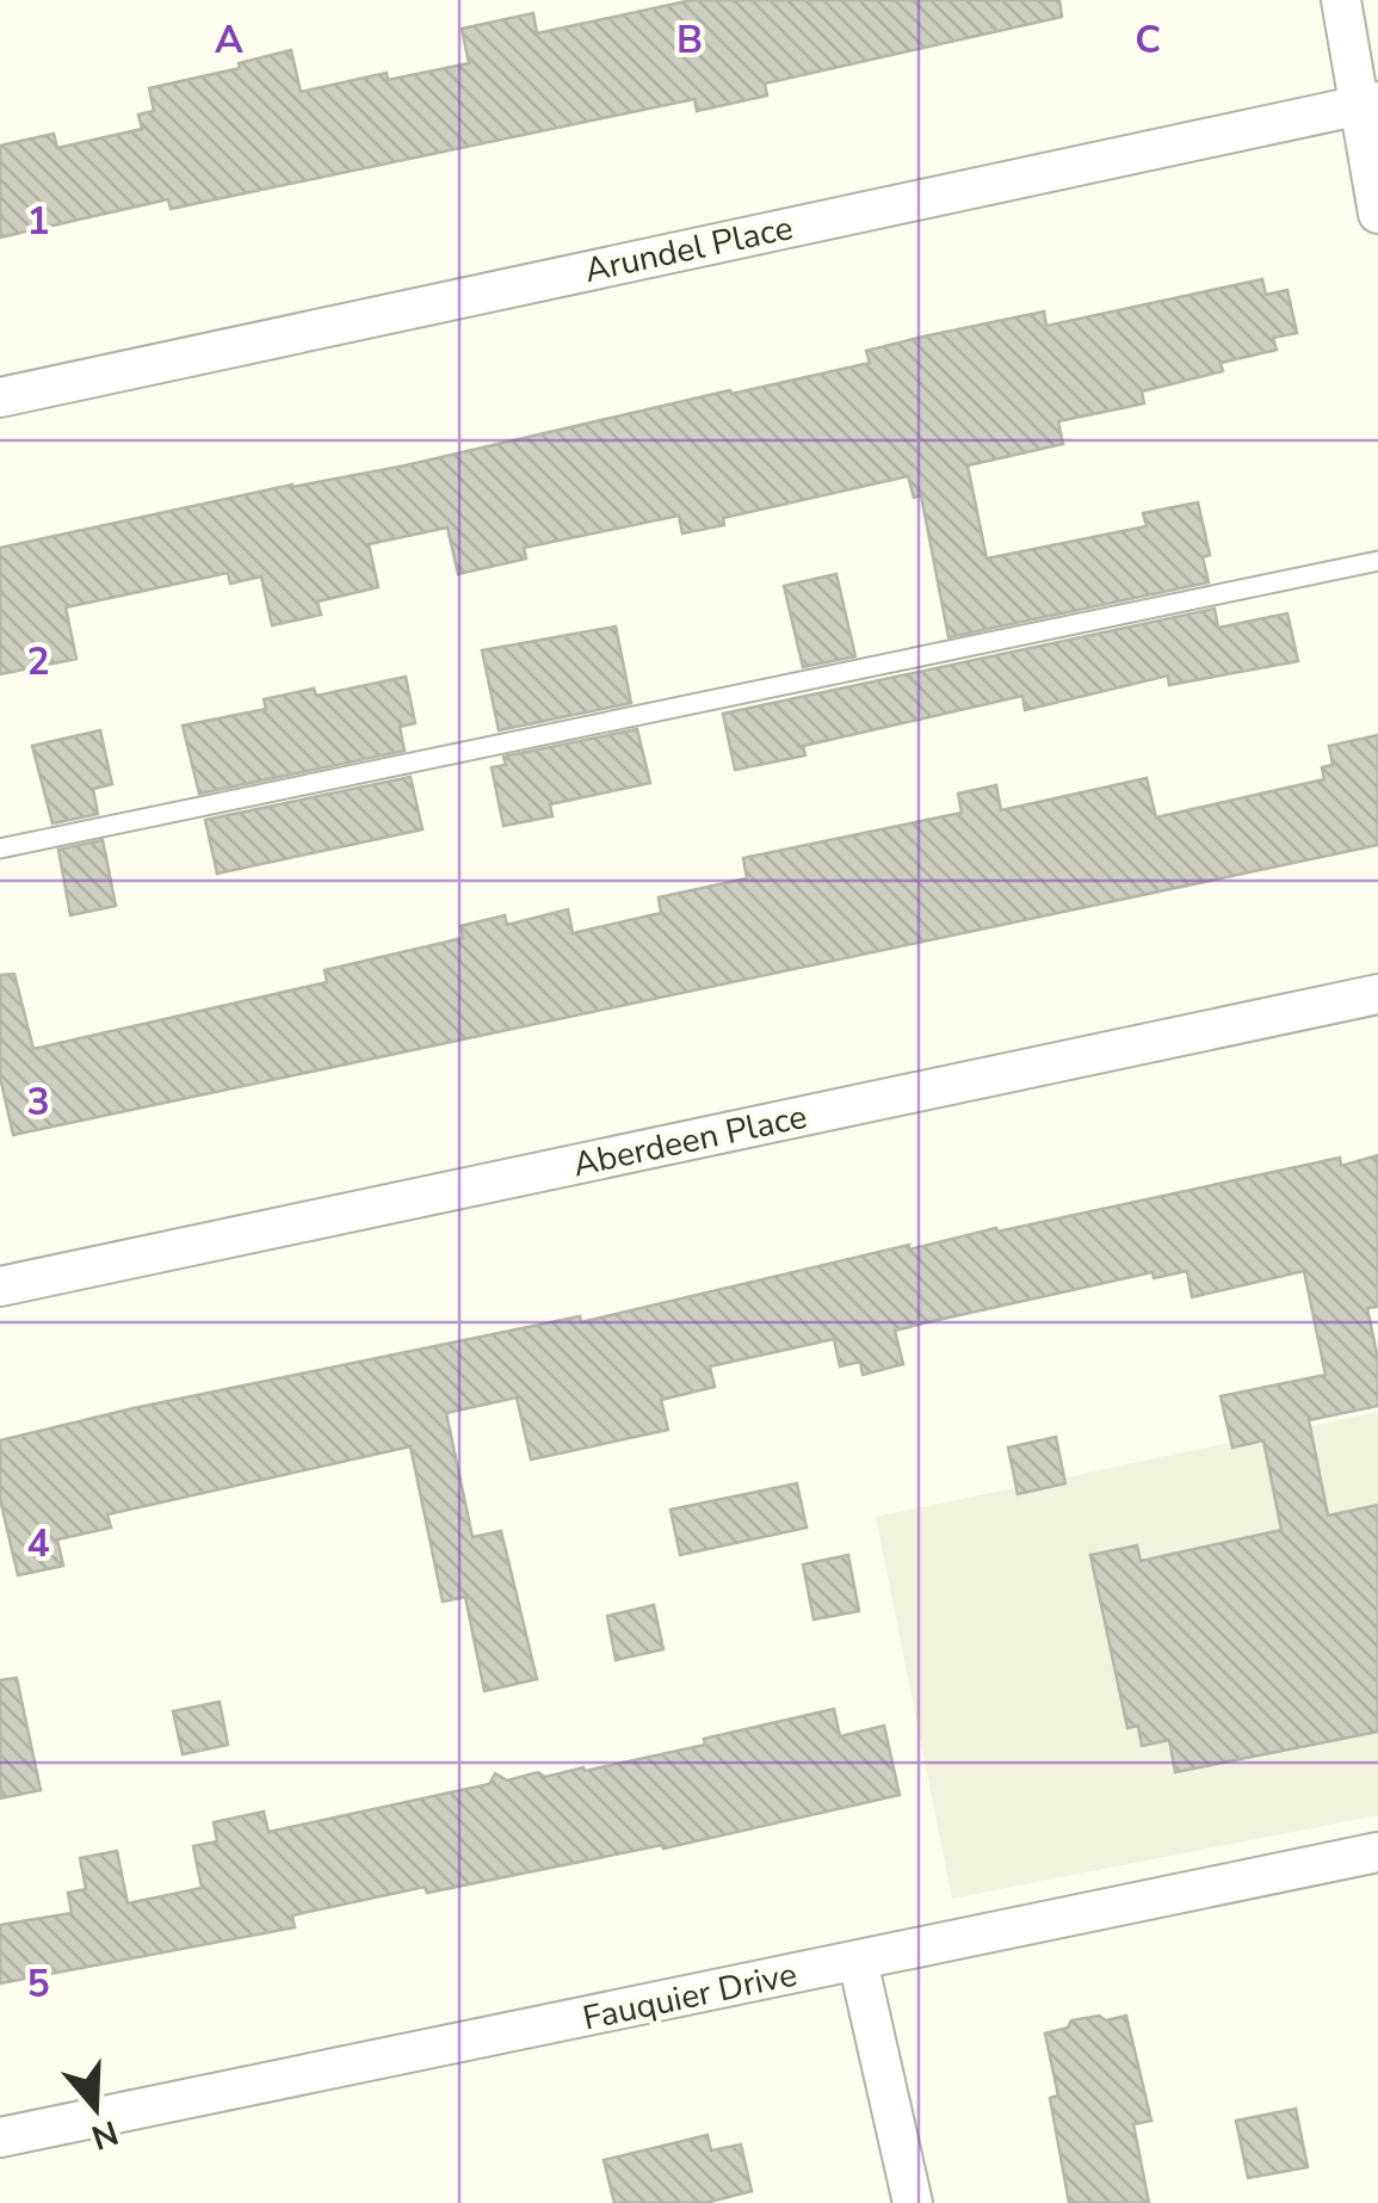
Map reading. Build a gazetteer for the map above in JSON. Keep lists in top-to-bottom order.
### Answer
{
  "streets": {
    "street": ["Arundel Place", "Aberdeen Place", "Fauquier Drive"]
  },
  "north": "bottom",
  "grid": {
    "columns": ["A", "B", "C"],
    "rows": [
      "1",
      "2",
      "3",
      "4",
      "5"
    ]
  }
}
